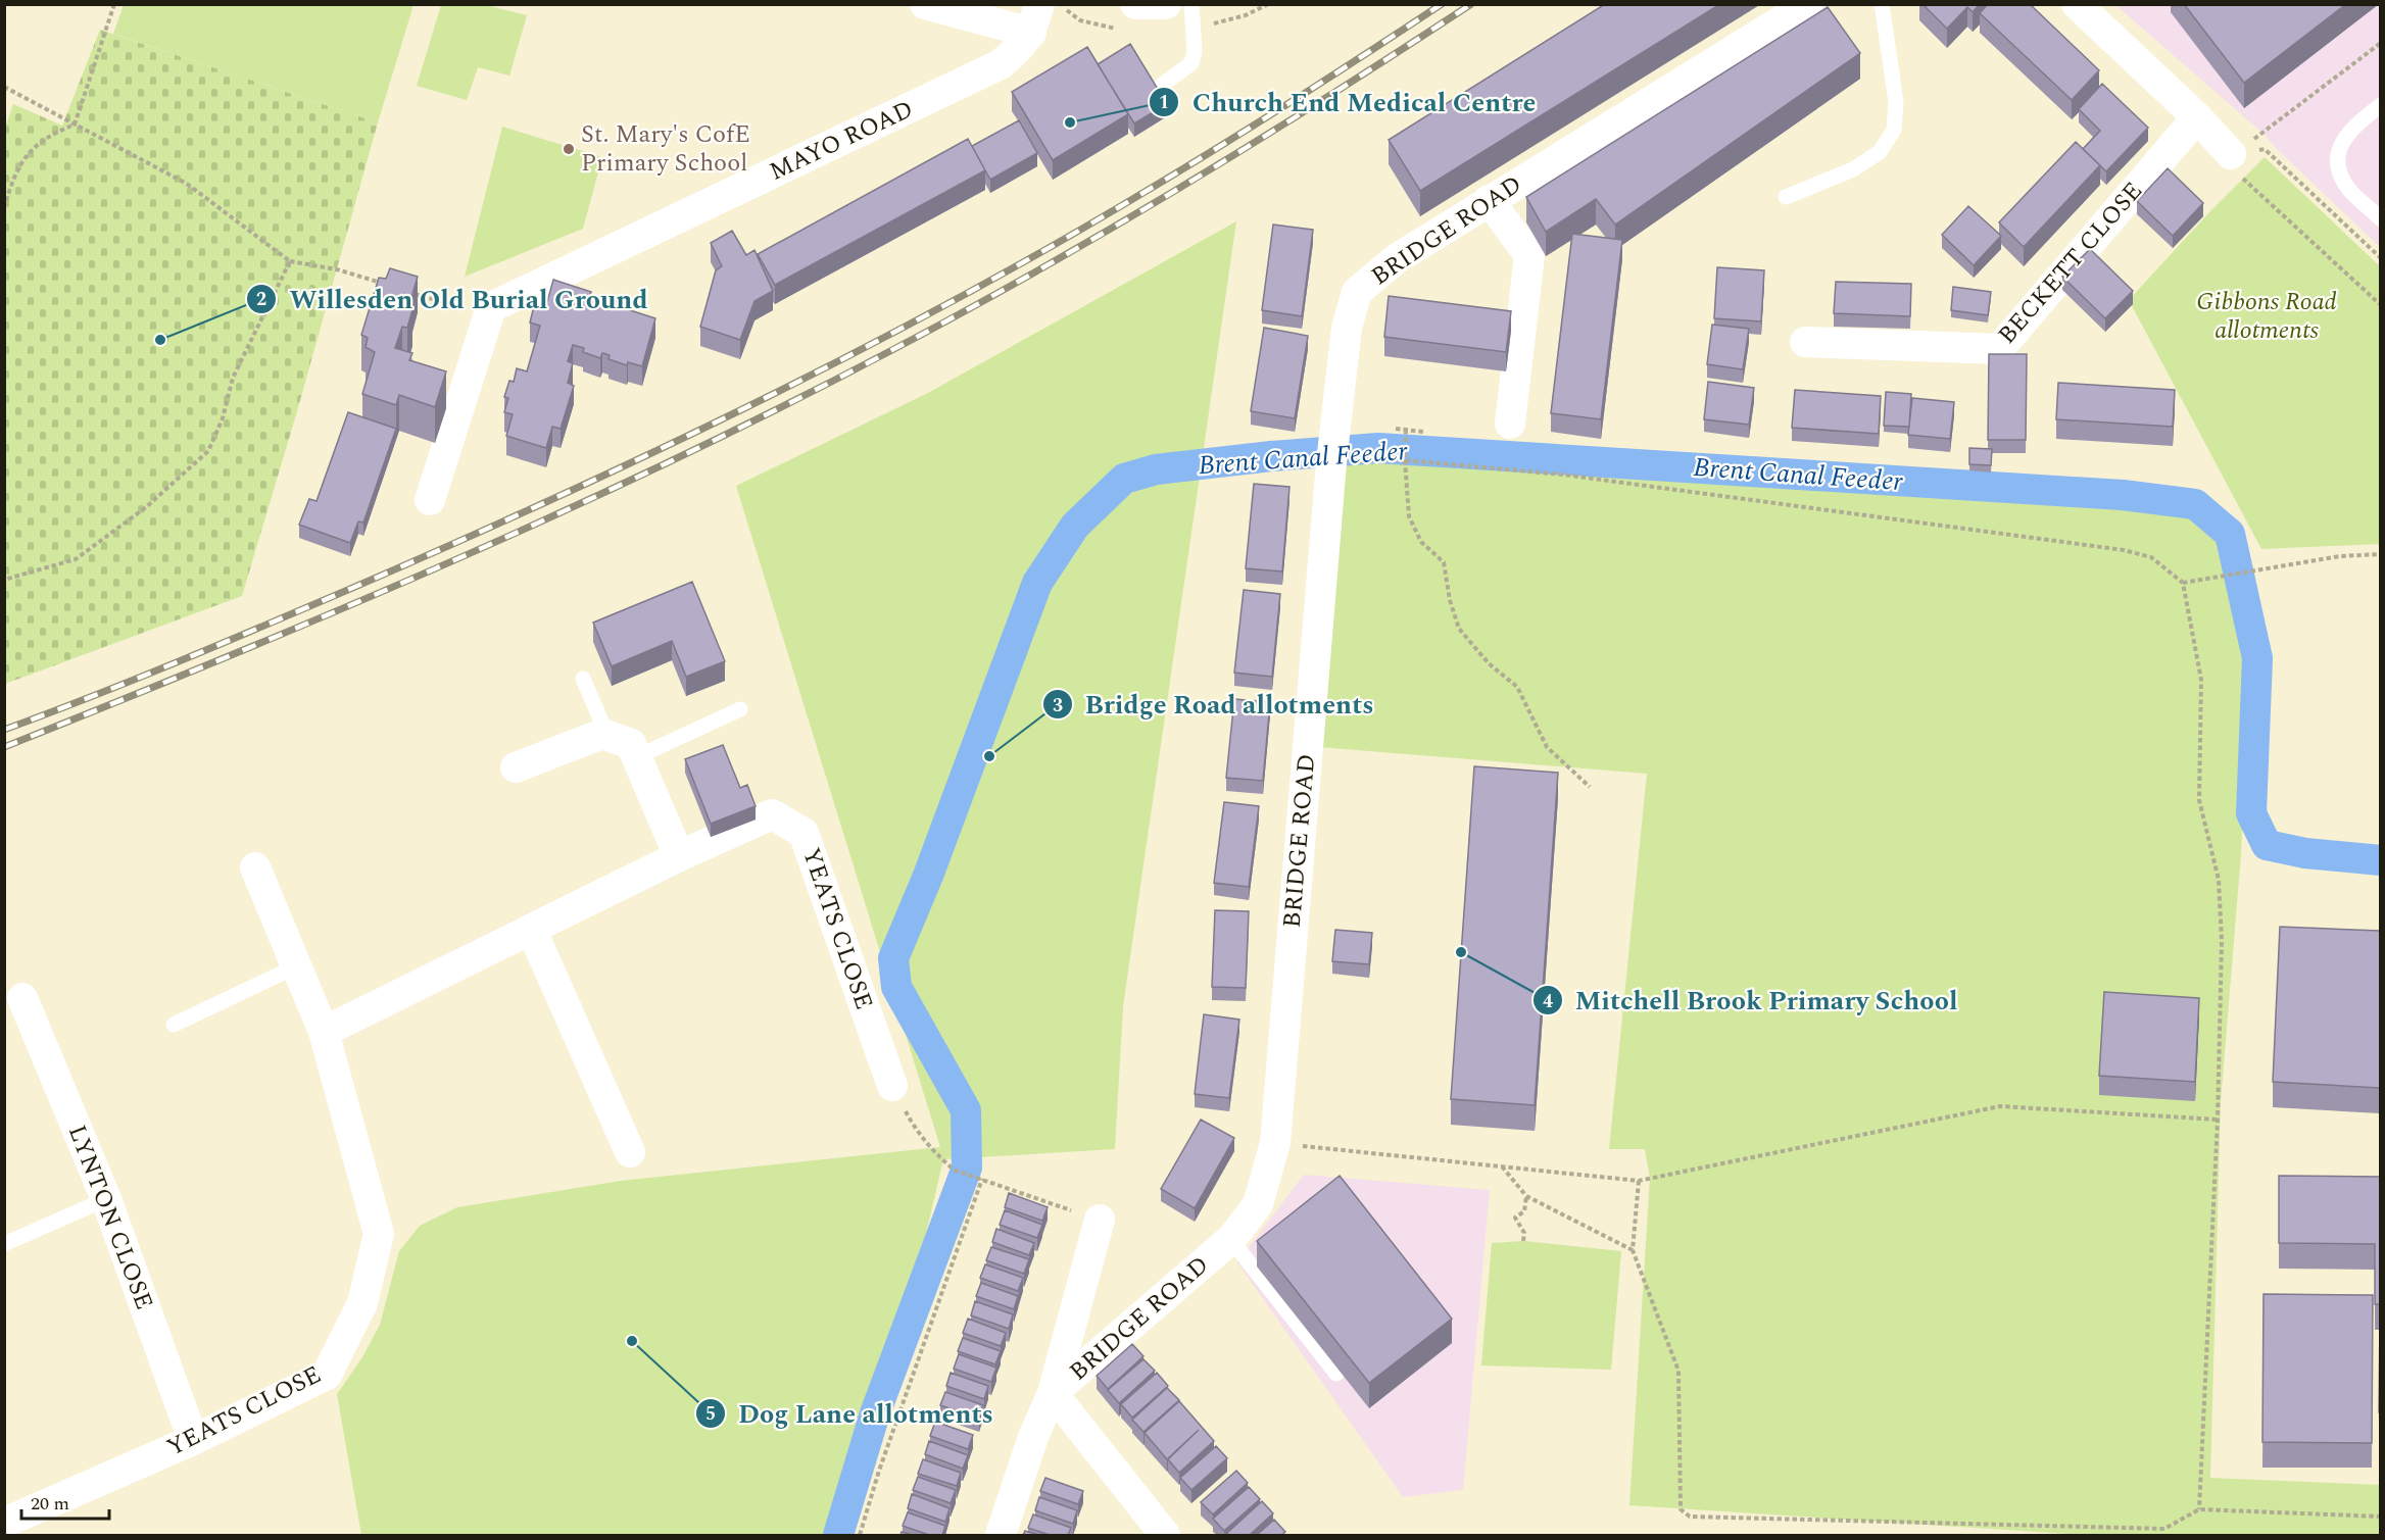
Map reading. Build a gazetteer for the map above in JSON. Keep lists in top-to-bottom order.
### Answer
{
  "streets": {
    "street": [
      "MAYO ROAD",
      "BRIDGE ROAD",
      "BECKETT CLOSE",
      "YEATS CLOSE",
      "LYNTON CLOSE"
    ]
  },
  "crossings": [
    ["YEATS CLOSE", "LYNTON CLOSE"]
  ],
  "water": ["Brent Canal Feeder"],
  "parks": ["Gibbons Road allotments"],
  "places": [
    "Church End Medical Centre",
    "St. Mary's CofE Primary School",
    "Willesden Old Burial Ground",
    "Bridge Road allotments",
    "Mitchell Brook Primary School",
    "Dog Lane allotments"
  ],
  "scale_bar": "20 m"
}
